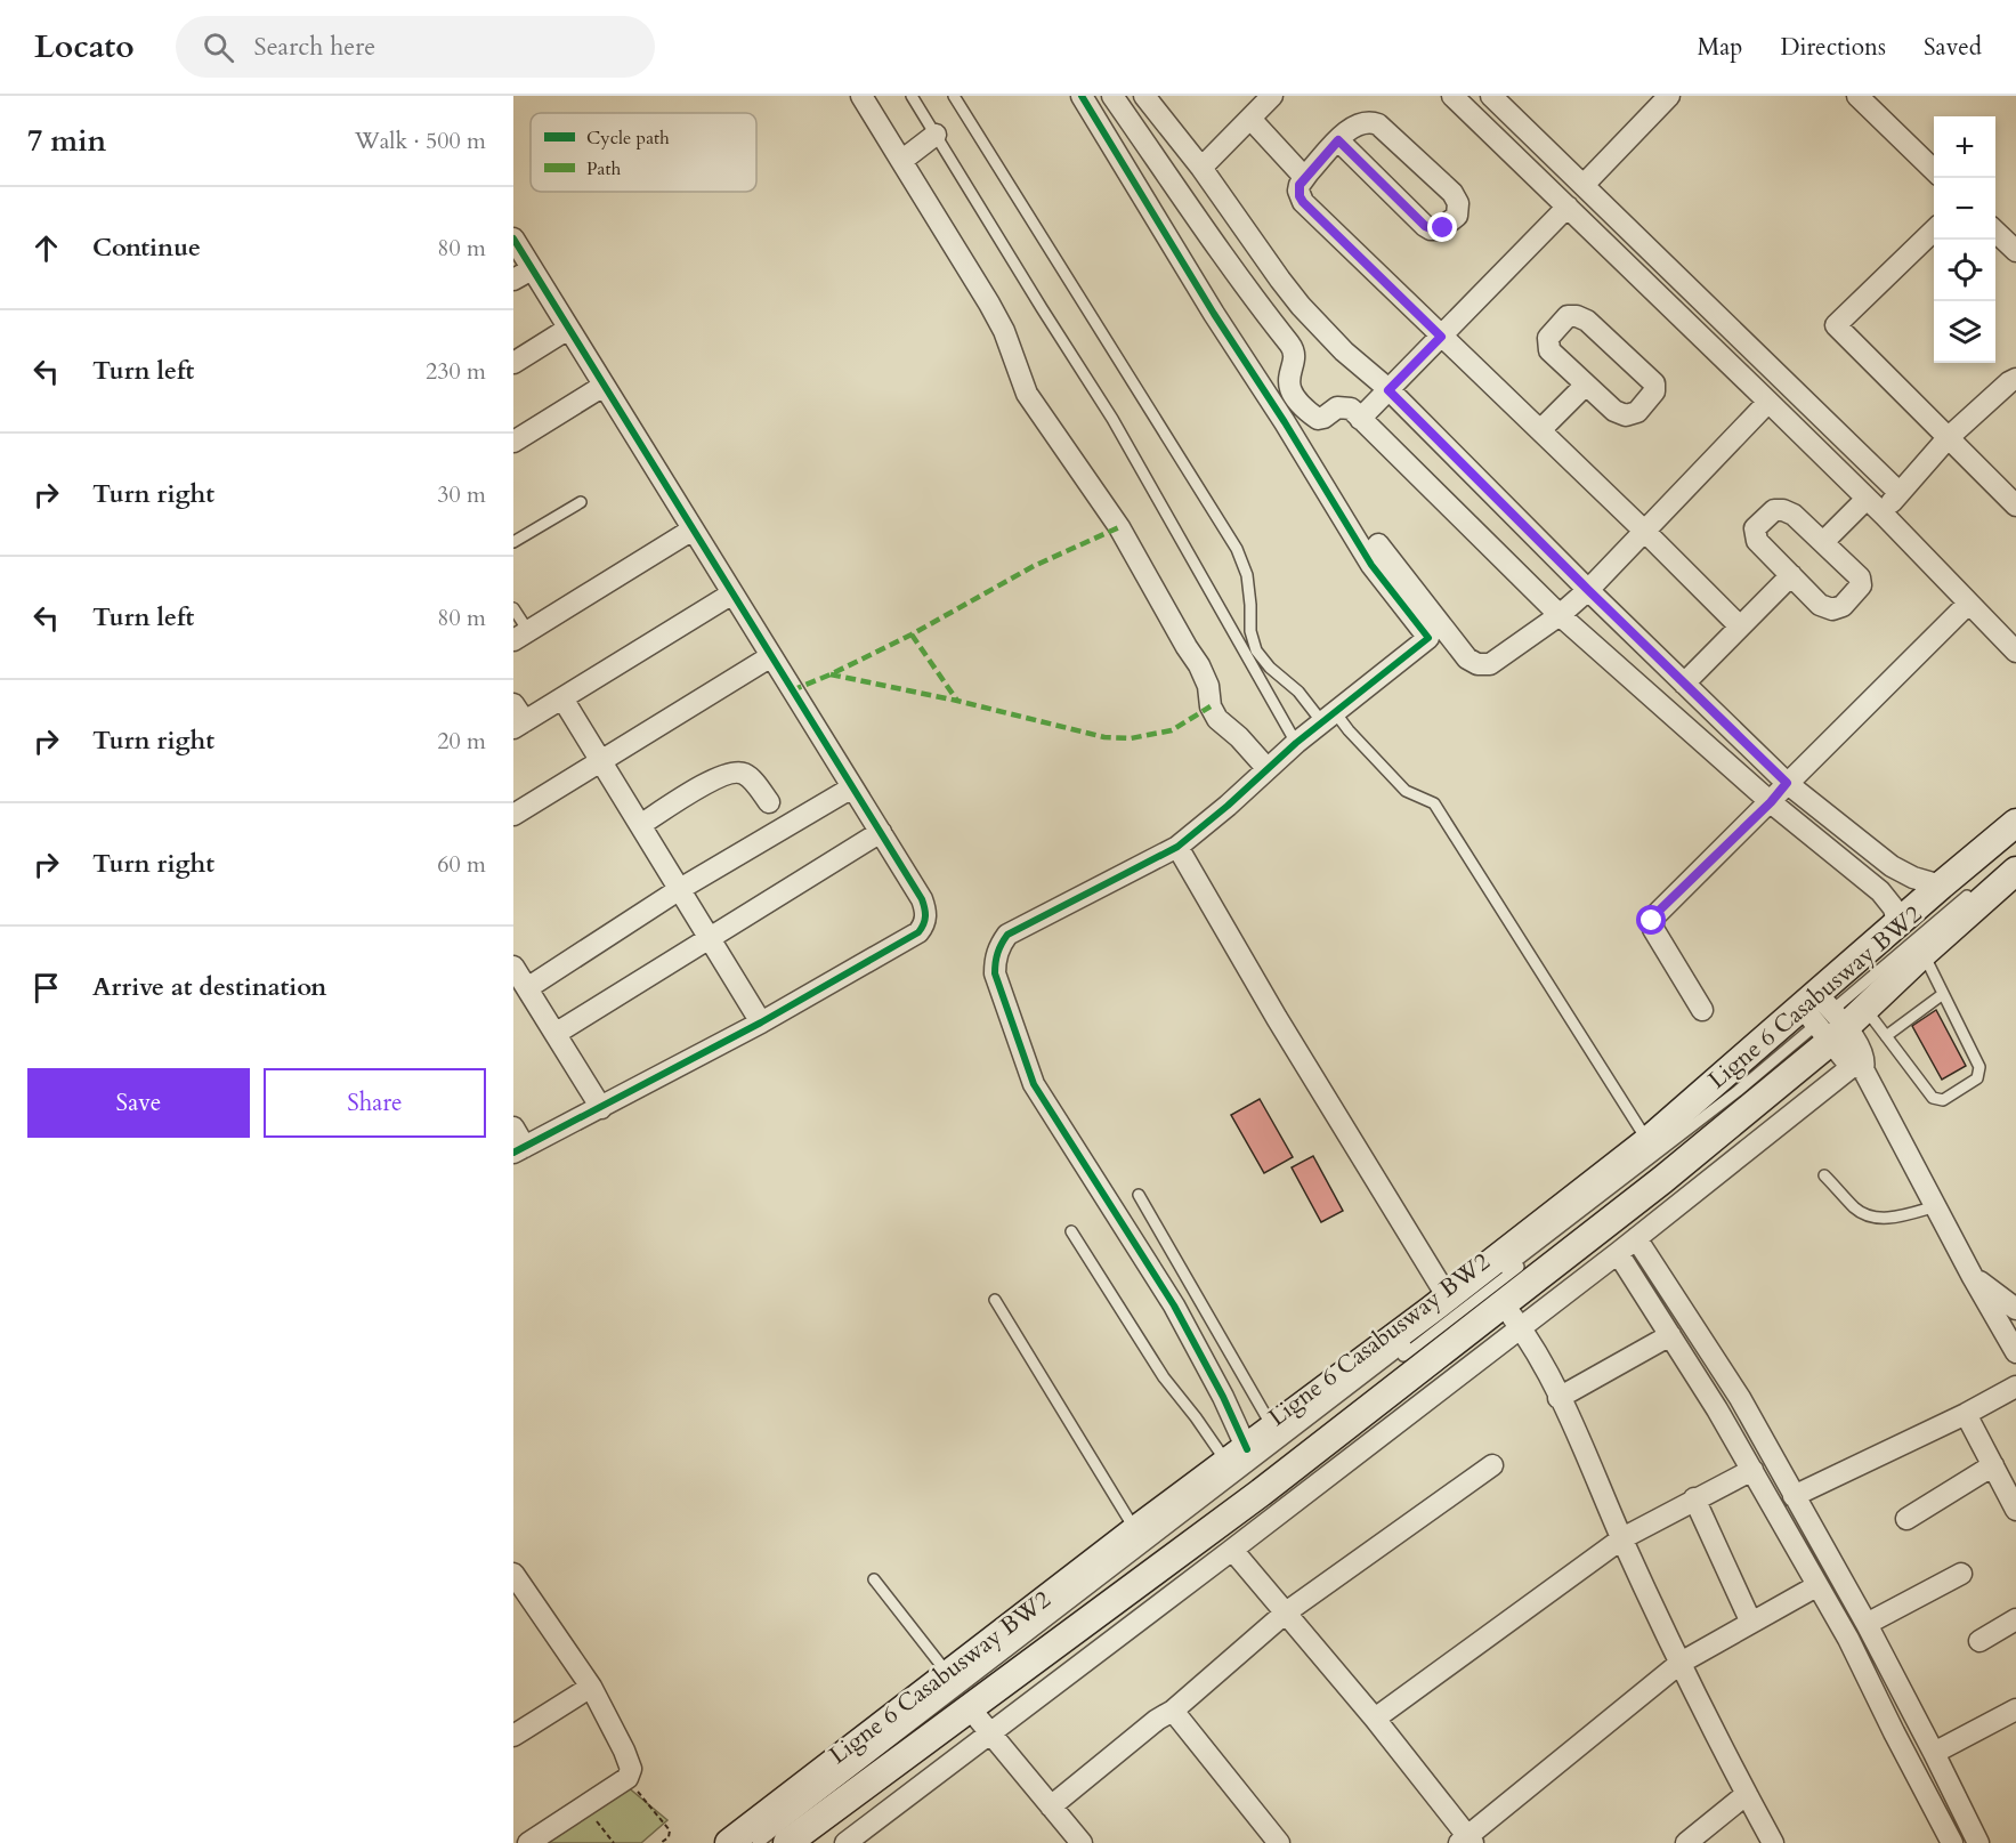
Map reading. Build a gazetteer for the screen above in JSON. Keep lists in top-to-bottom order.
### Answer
{
  "streets": {
    "lane": ["Ligne 6 Casabusway BW2"]
  },
  "legend": ["Cycle path", "Path"],
  "page": {
    "header": "Locato",
    "search": "Search here",
    "nav": ["Map", "Directions", "Saved"],
    "heading": ["7 min", "Walk · 500 m"],
    "map_buttons": ["+", "−"],
    "list": [
      ["Continue", "80 m"],
      ["Turn left", "230 m"],
      ["Turn right", "30 m"],
      ["Turn left", "80 m"],
      ["Turn right", "20 m"],
      ["Turn right", "60 m"],
      "Arrive at destination"
    ],
    "buttons": ["Save", "Share"]
  }
}
